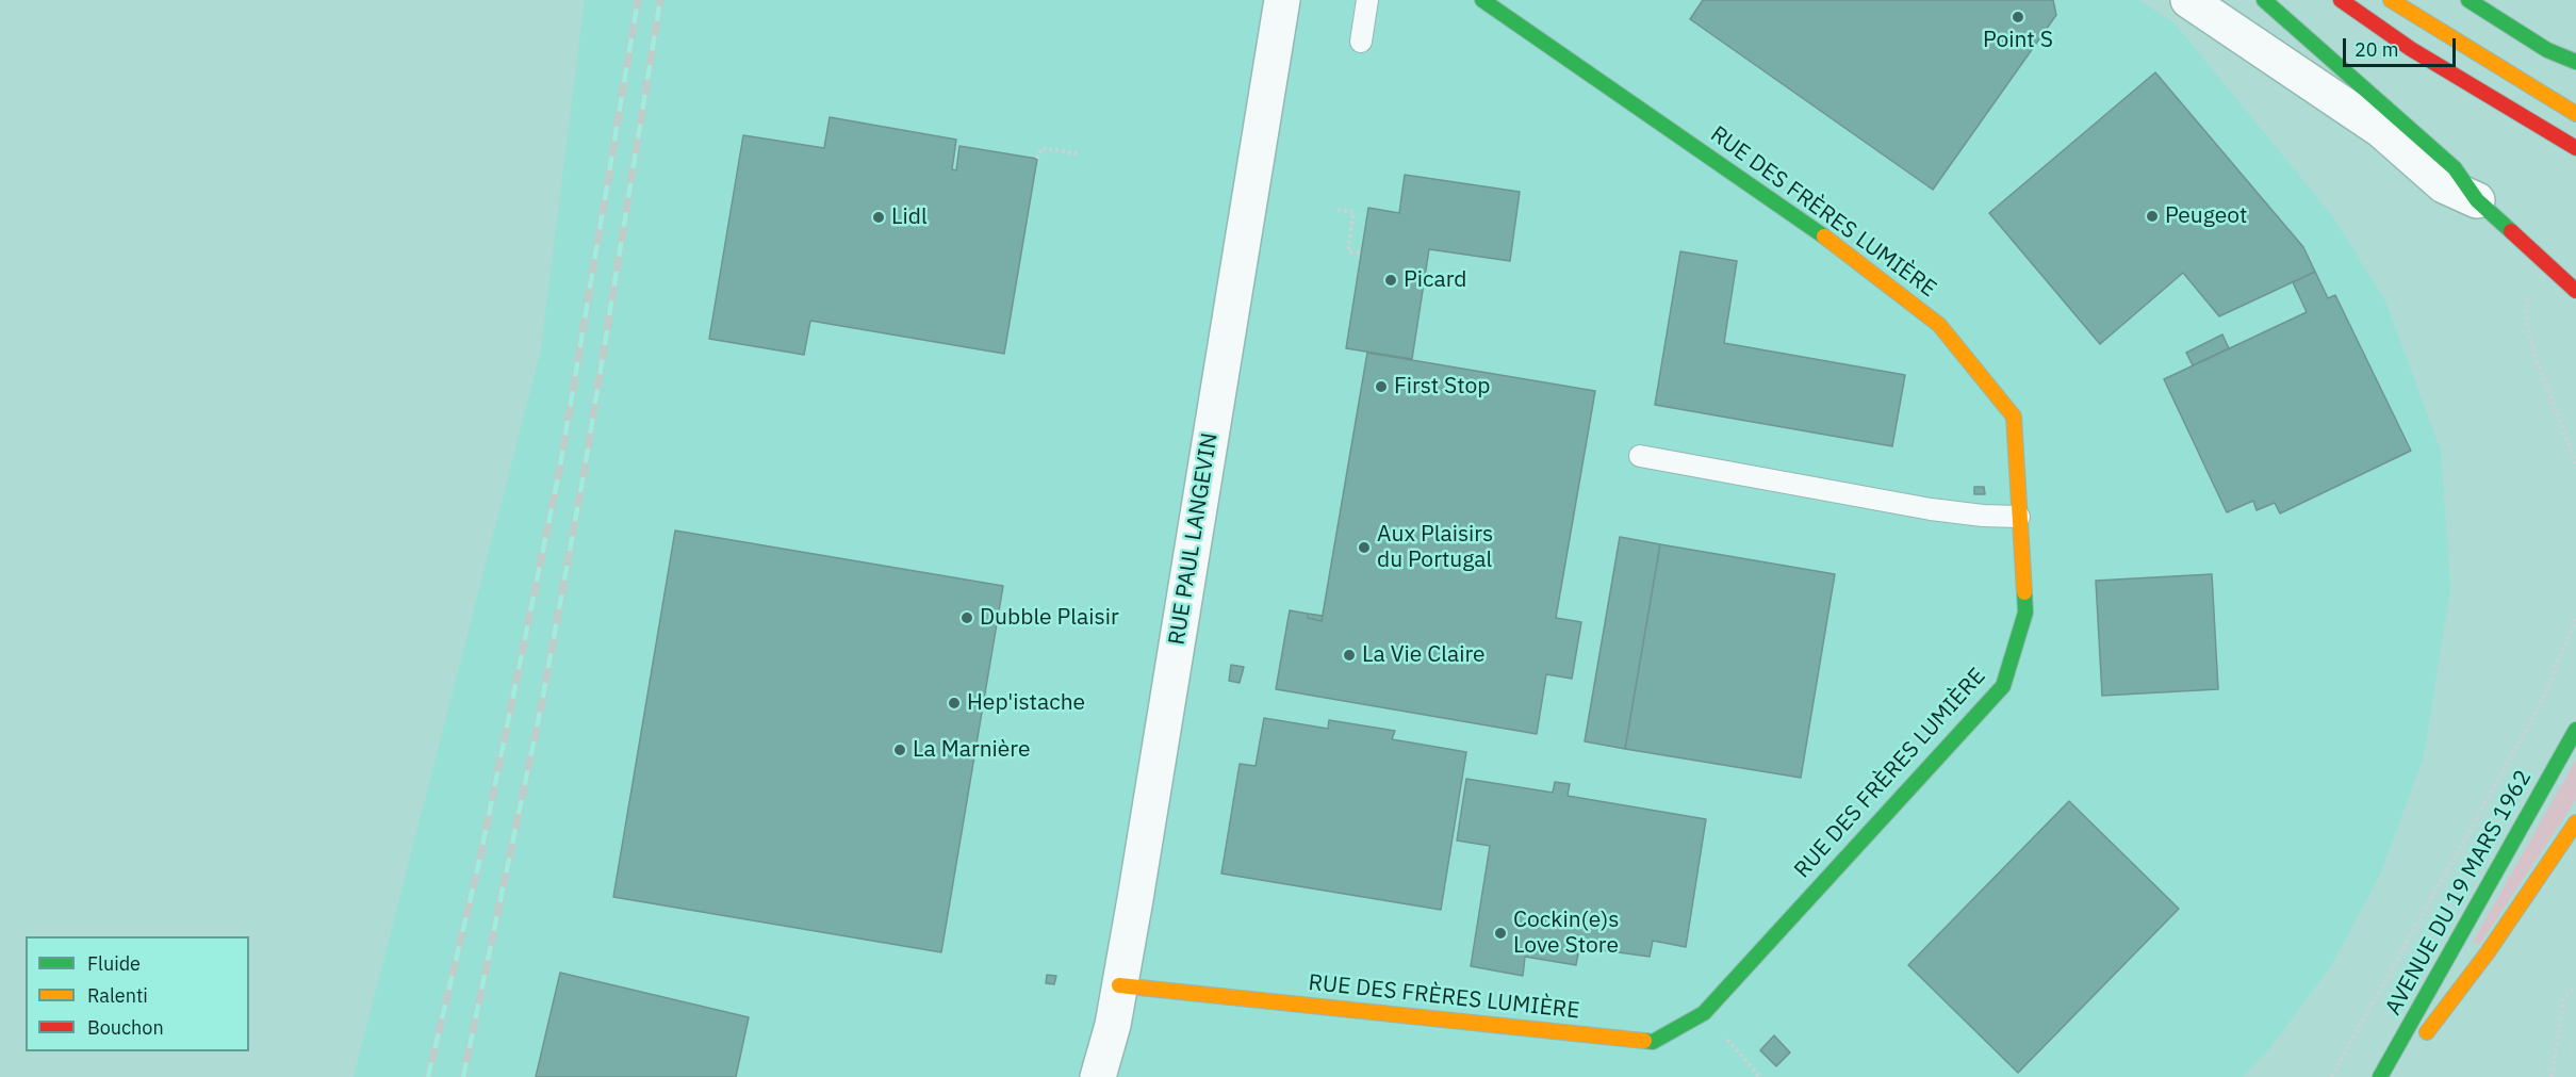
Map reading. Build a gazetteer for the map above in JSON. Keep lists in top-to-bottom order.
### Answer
{
  "streets": {
    "street": ["RUE DES FRÈRES LUMIÈRE", "RUE PAUL LANGEVIN", "AVENUE DU 19 MARS 1962"]
  },
  "crossings": [
    ["RUE DES FRÈRES LUMIÈRE", "RUE PAUL LANGEVIN"]
  ],
  "places": [
    "Point S",
    "Peugeot",
    "Lidl",
    "Picard",
    "First Stop",
    "Aux Plaisirs du Portugal",
    "Dubble Plaisir",
    "La Vie Claire",
    "Hep'istache",
    "La Marnière",
    "Cockin(e)s Love Store"
  ],
  "legend": ["Fluide", "Ralenti", "Bouchon"],
  "scale_bar": "20 m"
}
